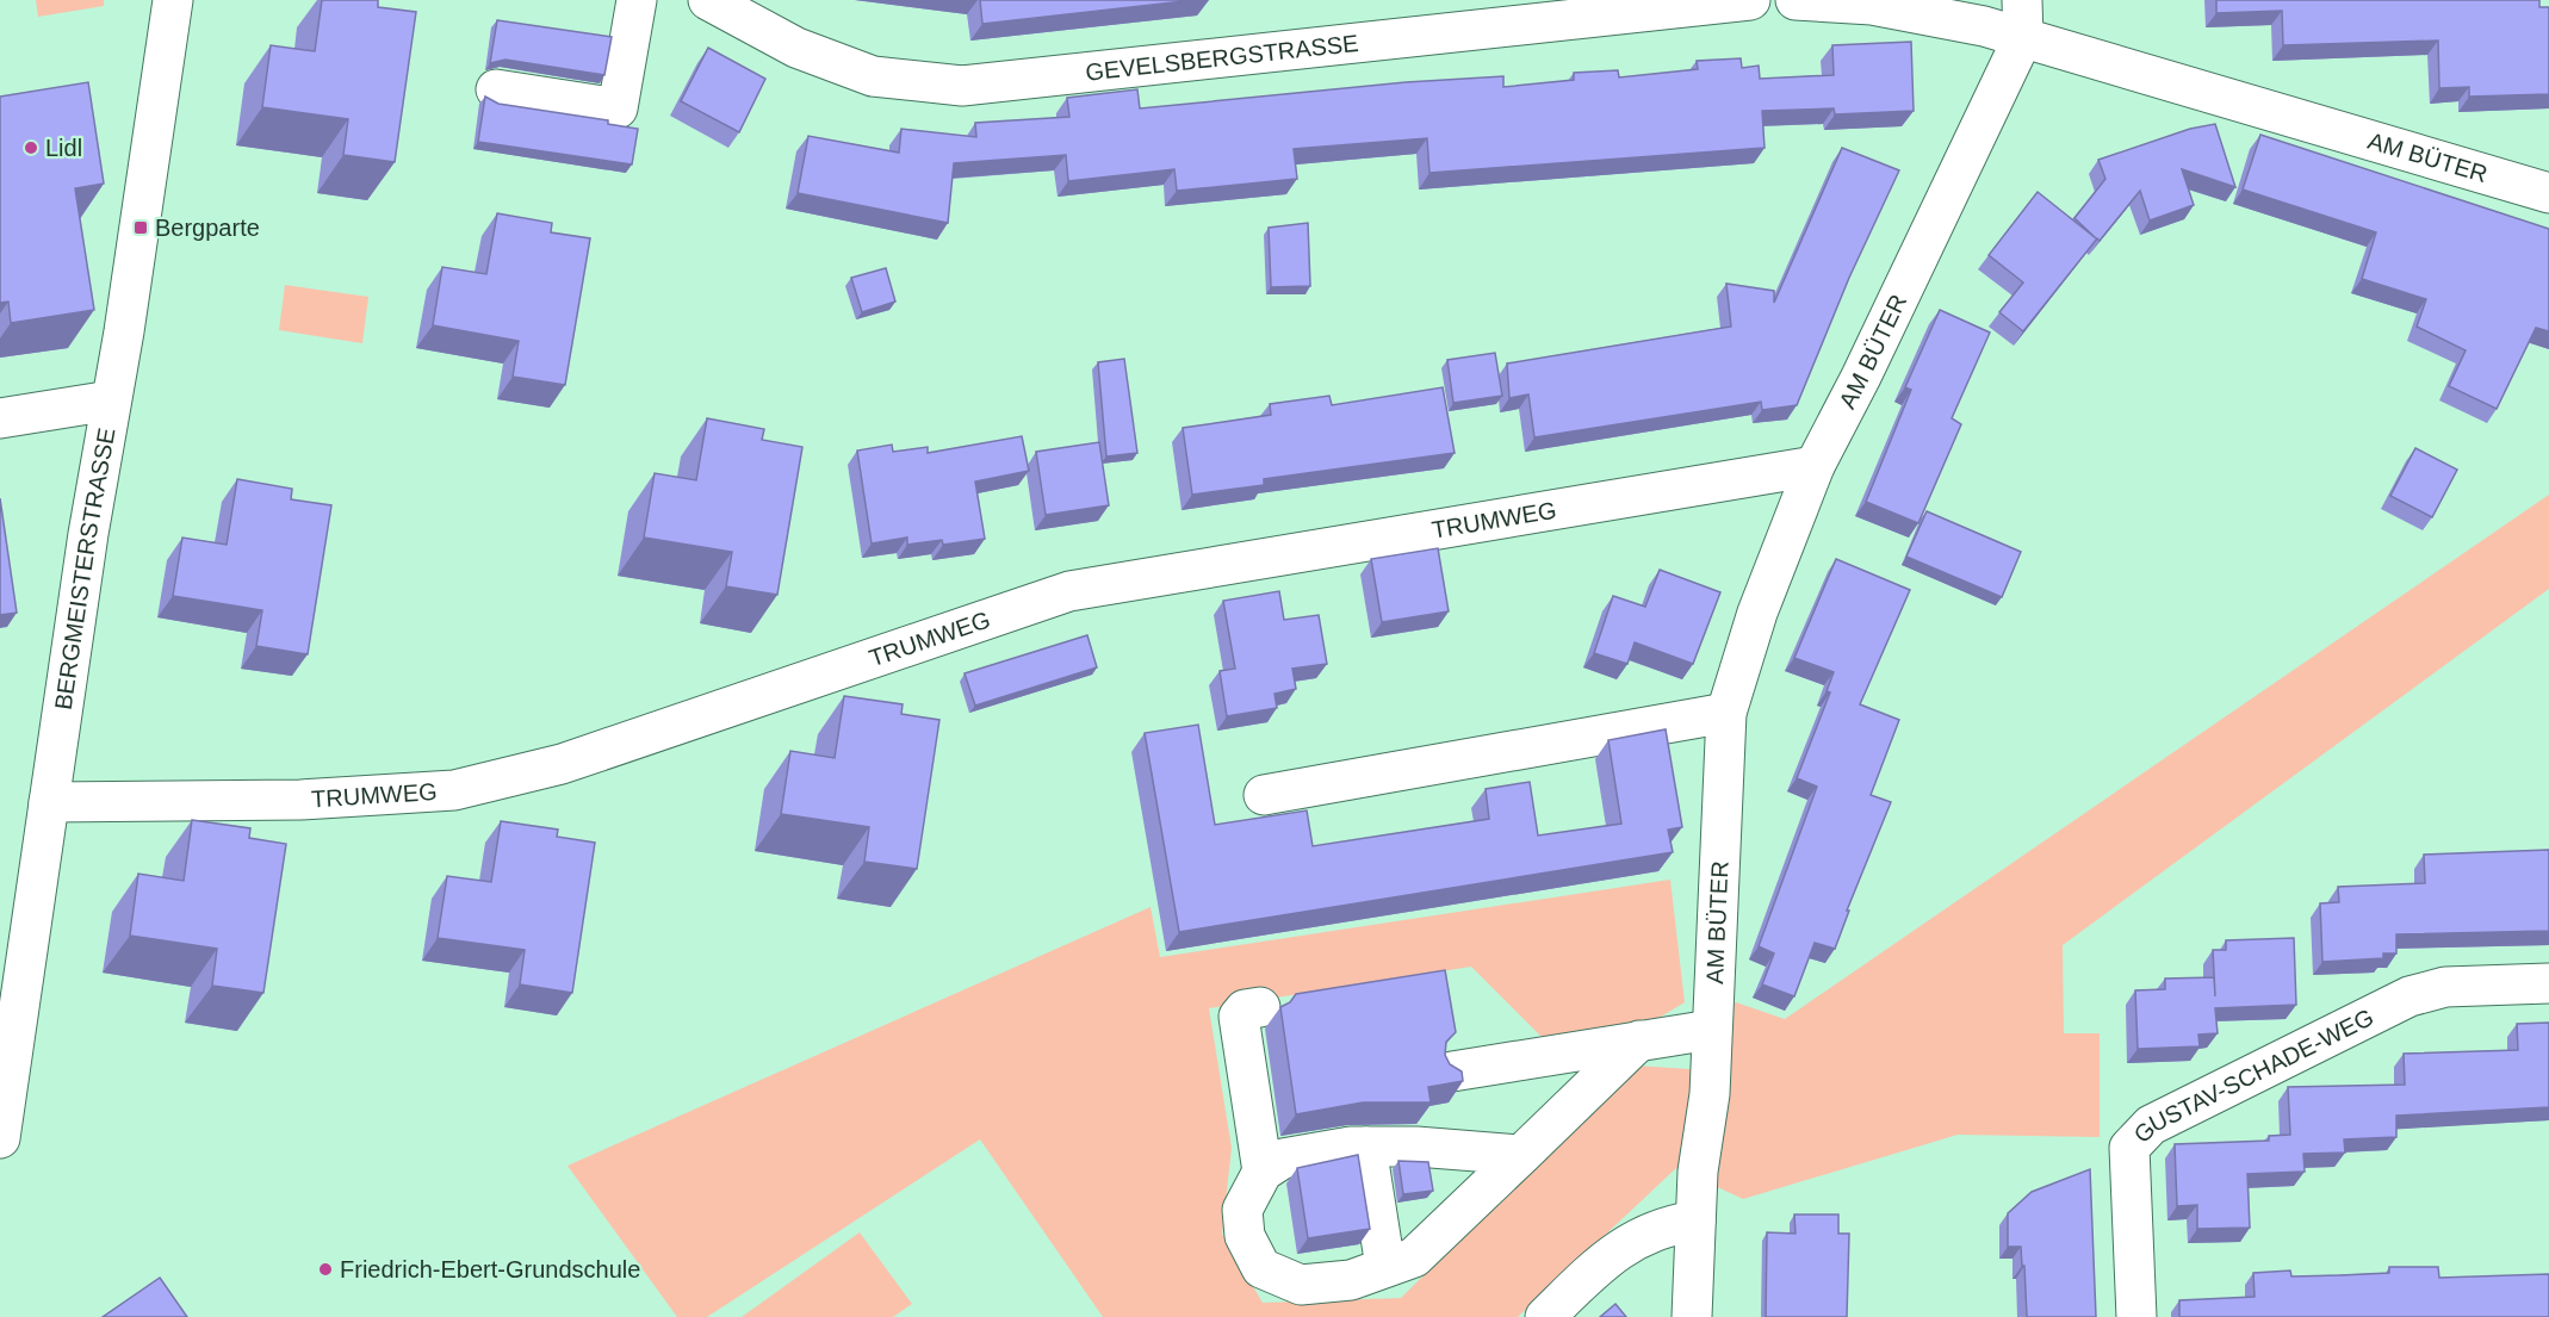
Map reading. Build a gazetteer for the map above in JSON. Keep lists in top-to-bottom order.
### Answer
{
  "streets": {
    "street": [
      "GEVELSBERGSTRASSE",
      "AM BÜTER",
      "TRUMWEG",
      "BERGMEISTERSTRASSE",
      "GUSTAV-SCHADE-WEG"
    ]
  },
  "crossings": [
    ["AM BÜTER", "TRUMWEG"],
    ["TRUMWEG", "BERGMEISTERSTRASSE"]
  ],
  "places": {
    "other": ["Lidl", "Friedrich-Ebert-Grundschule"],
    "transit": ["Bergparte"]
  }
}
